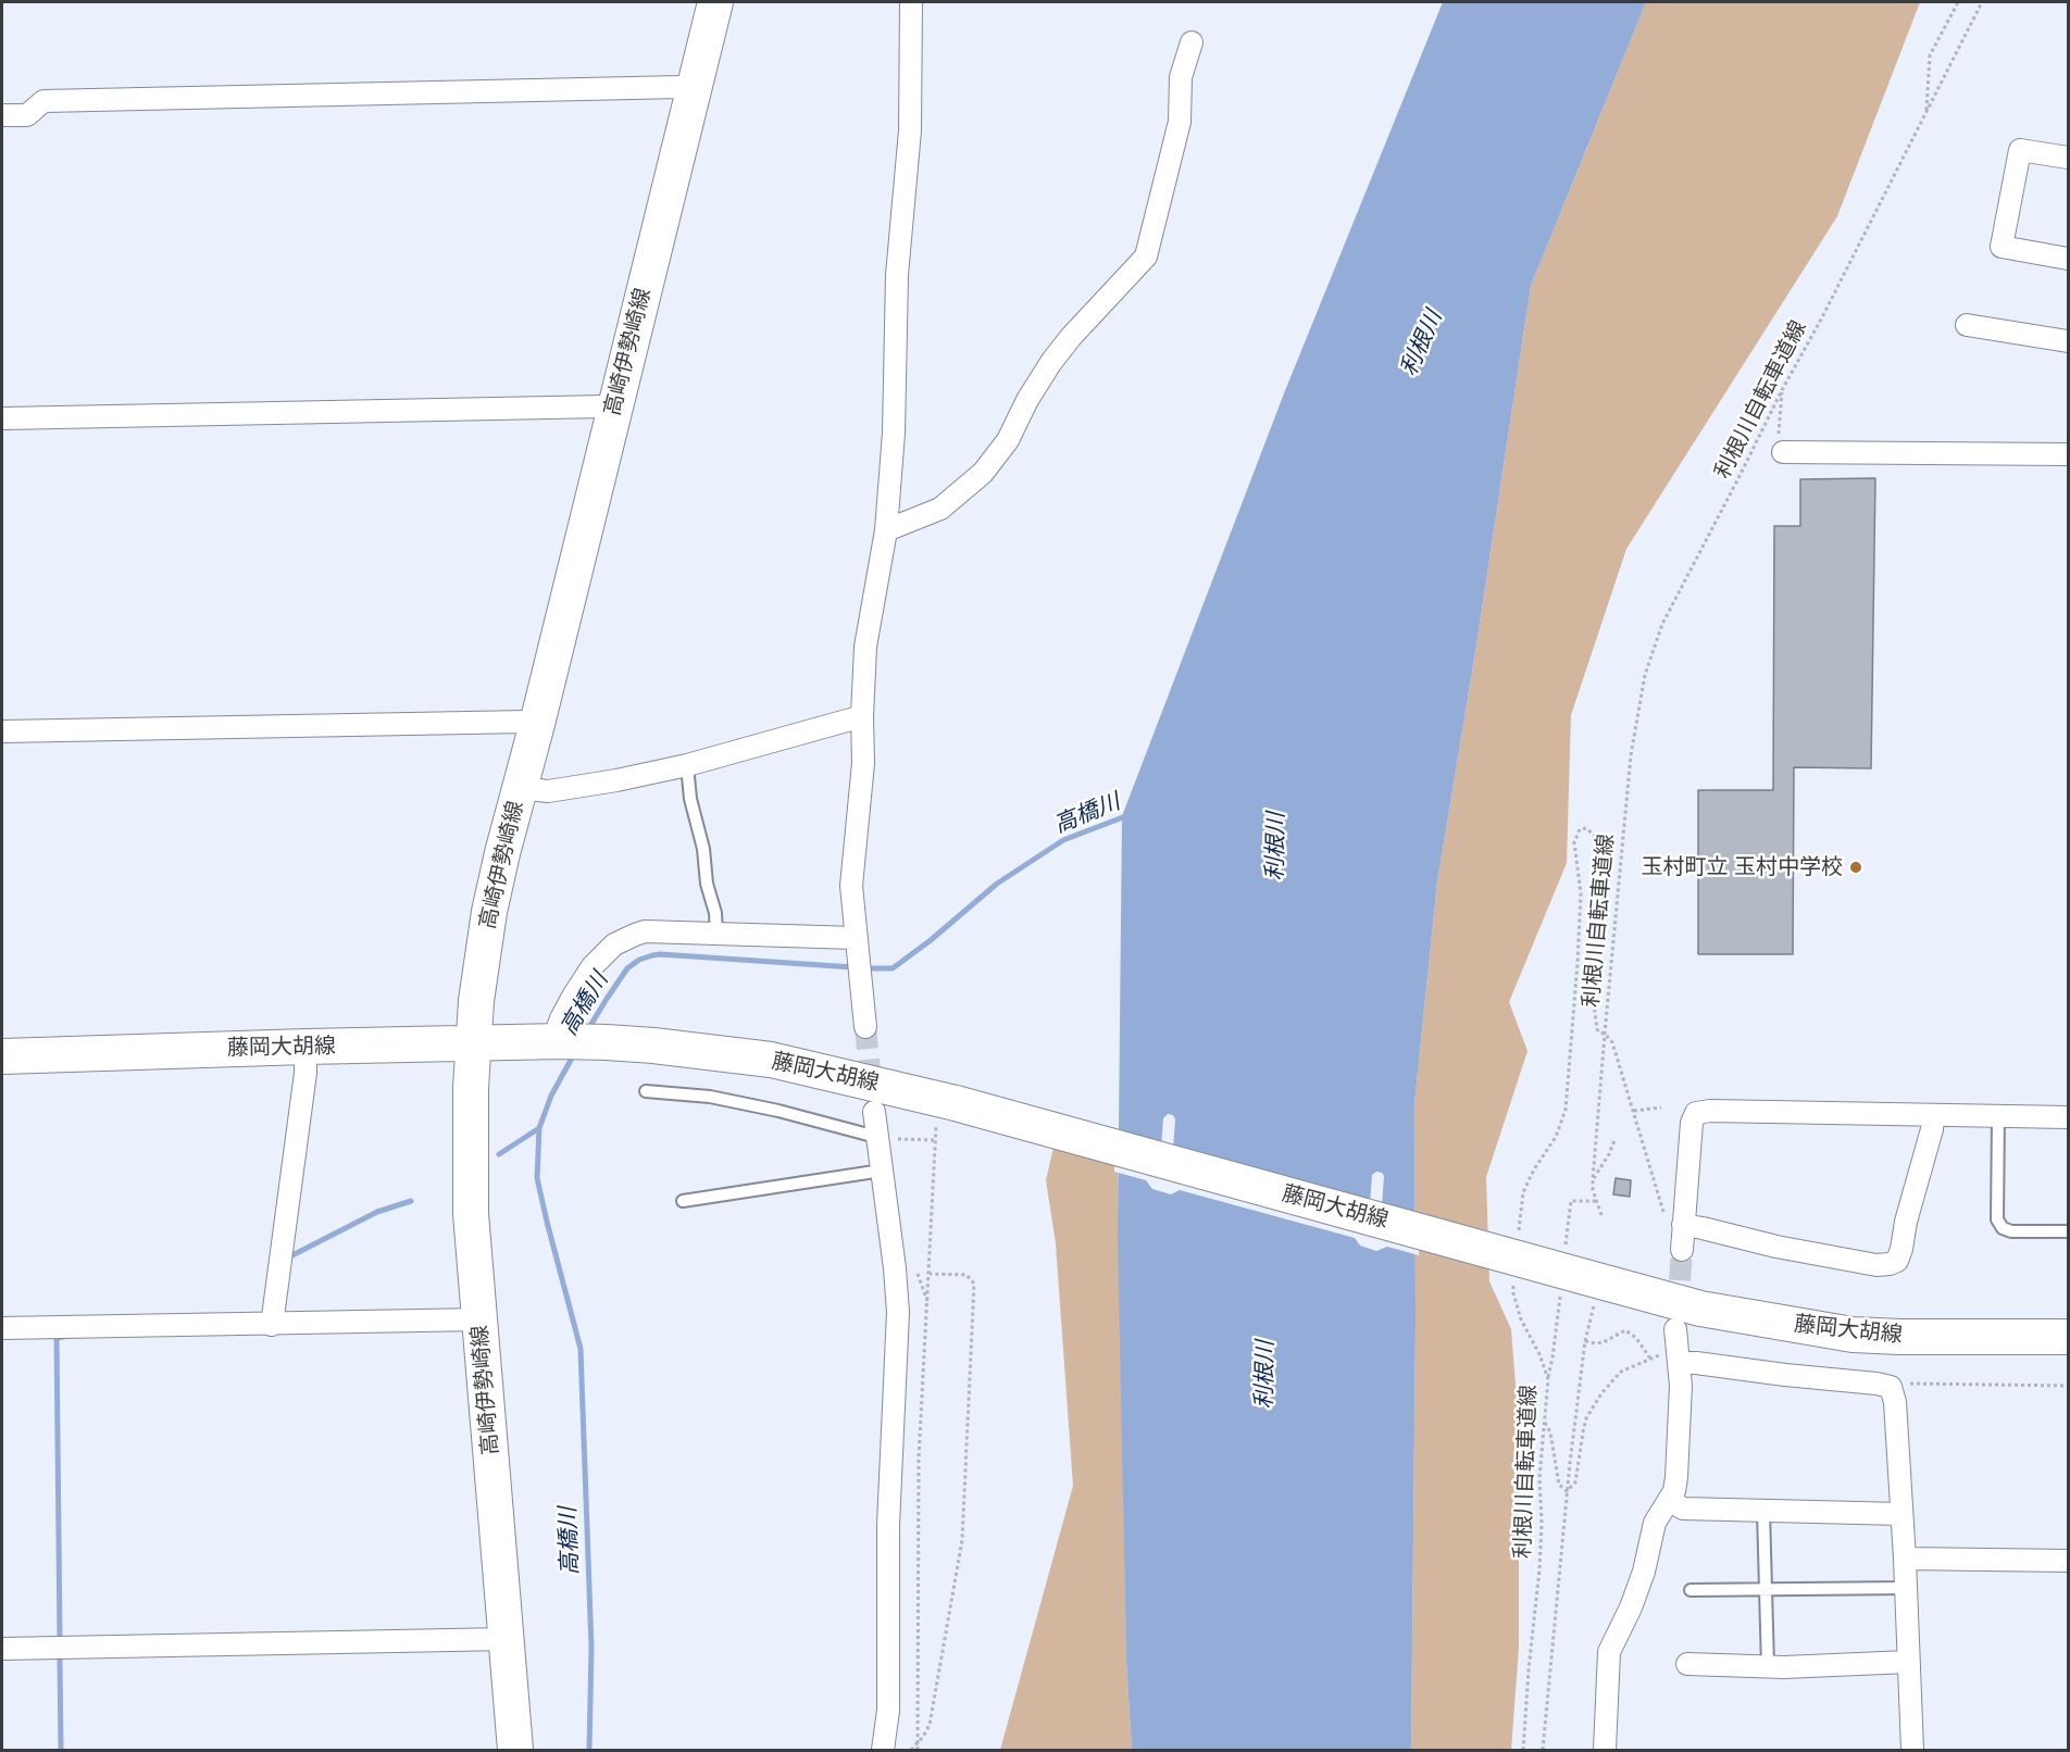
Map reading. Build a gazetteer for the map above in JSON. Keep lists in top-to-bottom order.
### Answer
{
  "streets": {
    "main road": ["高崎伊勢崎線", "藤岡大胡線"],
    "path": ["利根川自転車道線"]
  },
  "crossings": [
    ["高崎伊勢崎線", "藤岡大胡線"]
  ],
  "water": ["利根川", "高橋川"],
  "places": ["玉村町立 玉村中学校"]
}
